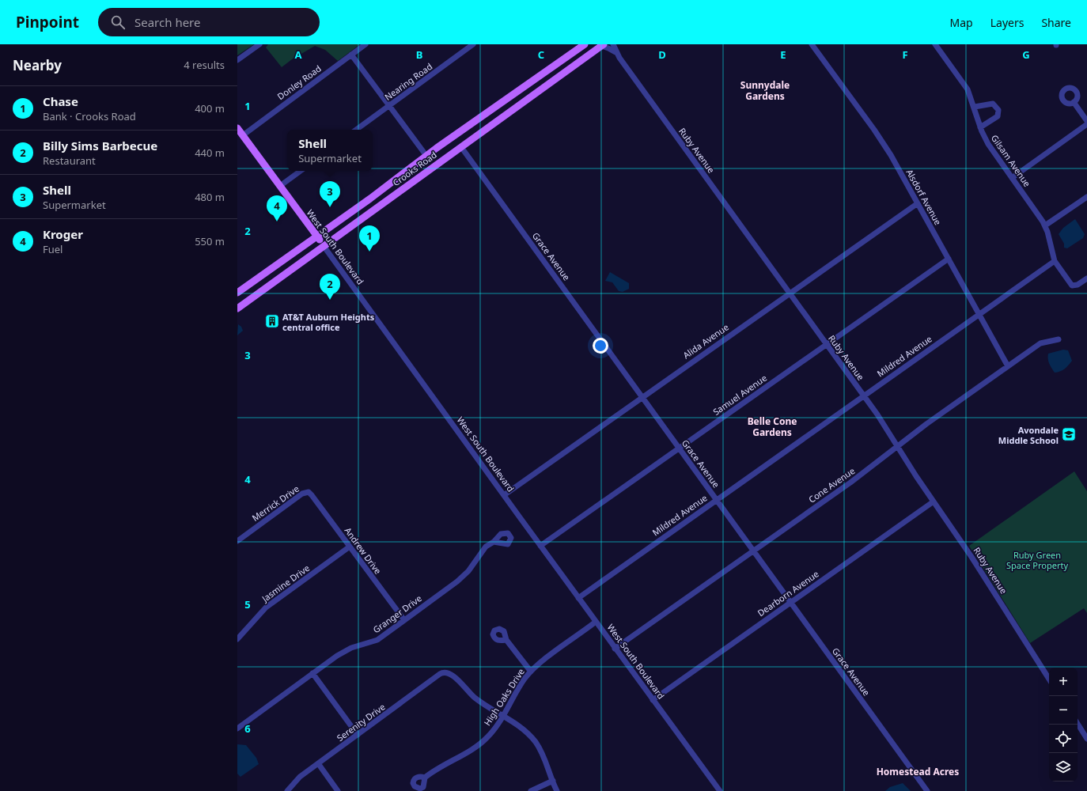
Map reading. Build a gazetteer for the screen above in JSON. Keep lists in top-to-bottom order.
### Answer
{
  "streets": {
    "main road": ["Crooks Road", "West South Boulevard"],
    "street": [
      "Nearing Road",
      "Donley Road",
      "Ruby Avenue",
      "Gilsam Avenue",
      "Alsdorf Avenue",
      "Grace Avenue",
      "Alida Avenue",
      "Mildred Avenue",
      "Samuel Avenue",
      "Cone Avenue",
      "Merrick Drive",
      "Andrew Drive",
      "Jasmine Drive",
      "Dearborn Avenue",
      "Granger Drive",
      "High Oaks Drive",
      "Serenity Drive"
    ]
  },
  "crossings": [
    ["Donley Road", "West South Boulevard"],
    ["Ruby Avenue", "Alida Avenue"],
    ["Ruby Avenue", "Mildred Avenue"],
    ["Ruby Avenue", "Samuel Avenue"],
    ["Ruby Avenue", "Cone Avenue"],
    ["Ruby Avenue", "Dearborn Avenue"],
    ["Gilsam Avenue", "Mildred Avenue"],
    ["Crooks Road", "West South Boulevard"],
    ["Crooks Road", "Grace Avenue"],
    ["Alsdorf Avenue", "Alida Avenue"],
    ["Alsdorf Avenue", "Mildred Avenue"],
    ["Alsdorf Avenue", "Samuel Avenue"],
    ["Alsdorf Avenue", "Cone Avenue"],
    ["West South Boulevard", "Alida Avenue"],
    ["West South Boulevard", "Mildred Avenue"],
    ["West South Boulevard", "Samuel Avenue"],
    ["West South Boulevard", "Cone Avenue"],
    ["West South Boulevard", "Dearborn Avenue"],
    ["West South Boulevard", "High Oaks Drive"],
    ["Grace Avenue", "Alida Avenue"],
    ["Grace Avenue", "Mildred Avenue"],
    ["Grace Avenue", "Samuel Avenue"],
    ["Grace Avenue", "Cone Avenue"],
    ["Grace Avenue", "Dearborn Avenue"],
    ["Merrick Drive", "Andrew Drive"],
    ["Andrew Drive", "Jasmine Drive"],
    ["Andrew Drive", "Granger Drive"],
    ["High Oaks Drive", "Serenity Drive"]
  ],
  "districts": ["Sunnydale Gardens", "Belle Cone Gardens", "Homestead Acres"],
  "parks": ["Ruby Green Space Property"],
  "places": {
    "building": ["AT&T Auburn Heights central office"],
    "school or university": ["Avondale Middle School"]
  },
  "page": {
    "header": "Pinpoint",
    "search": "Search here",
    "nav": ["Map", "Layers", "Share"],
    "heading": ["Nearby", "4 results"],
    "list": [
      {
        "mark": "1",
        "name": "Chase",
        "note": "Bank · Crooks Road",
        "value": "400 m"
      },
      {
        "mark": "2",
        "name": "Billy Sims Barbecue",
        "note": "Restaurant",
        "value": "440 m"
      },
      {
        "mark": "3",
        "name": "Shell",
        "note": "Supermarket",
        "value": "480 m"
      },
      {
        "mark": "4",
        "name": "Kroger",
        "note": "Fuel",
        "value": "550 m"
      }
    ],
    "popup": ["Shell", "Supermarket"],
    "pins": [
      "3",
      "4",
      "1",
      "2"
    ],
    "map_buttons": ["+", "−"]
  },
  "grid": {
    "columns": [
      "A",
      "B",
      "C",
      "D",
      "E",
      "F",
      "G"
    ],
    "rows": [
      "1",
      "2",
      "3",
      "4",
      "5",
      "6"
    ]
  }
}
